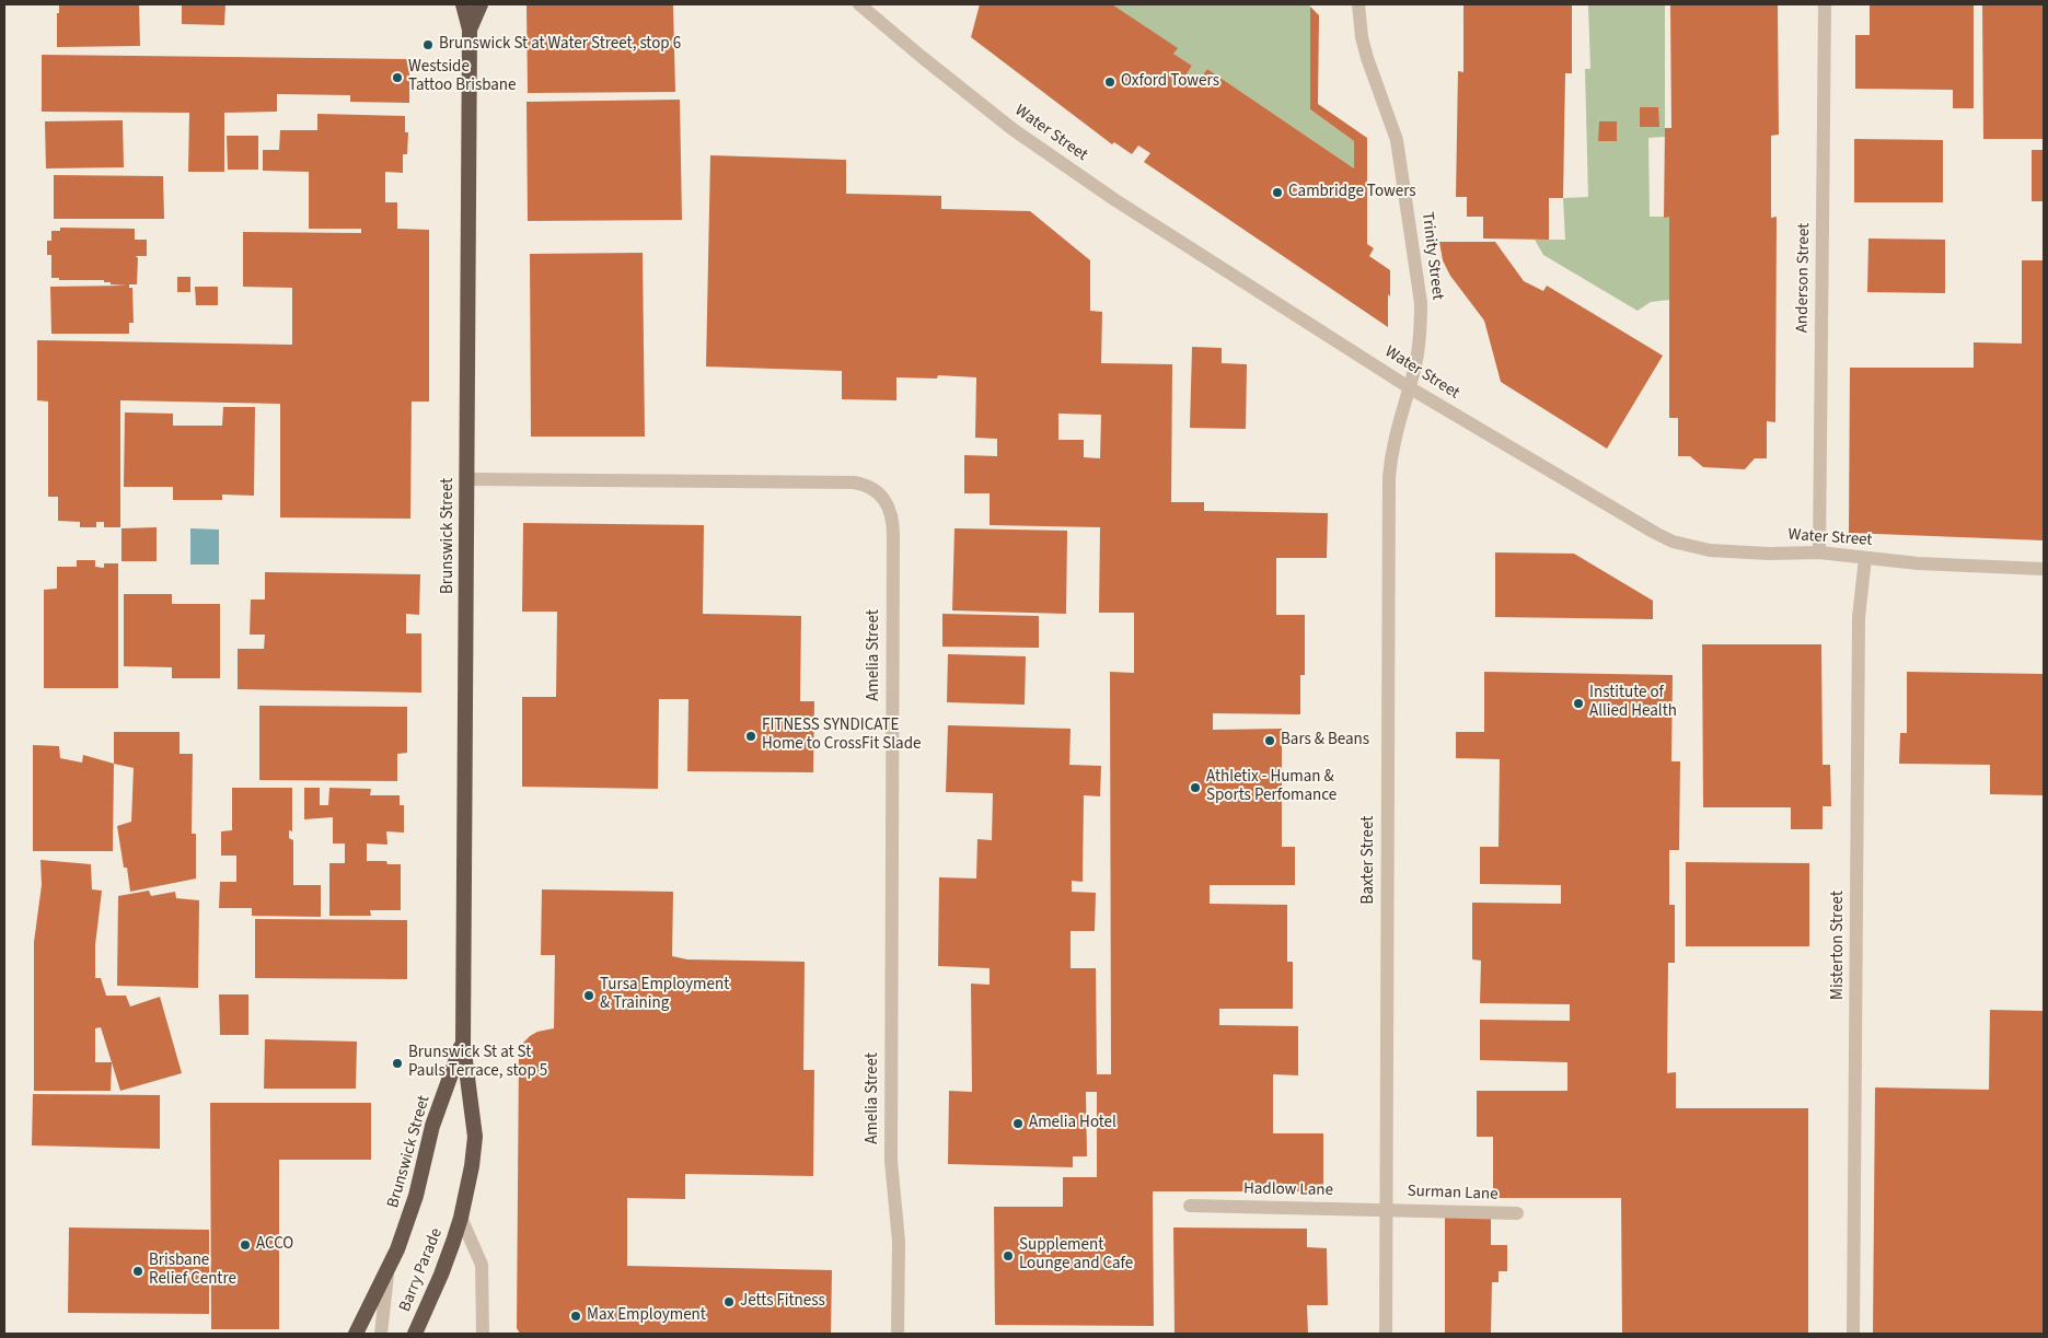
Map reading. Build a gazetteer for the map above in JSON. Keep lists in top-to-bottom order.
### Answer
{
  "streets": {
    "highway": ["Brunswick Street", "Barry Parade"],
    "street": [
      "Water Street",
      "Trinity Street",
      "Anderson Street",
      "Amelia Street",
      "Baxter Street",
      "Misterton Street",
      "Hadlow Lane",
      "Surman Lane"
    ]
  },
  "crossings": [
    ["Water Street", "Trinity Street"],
    ["Water Street", "Anderson Street"],
    ["Water Street", "Baxter Street"],
    ["Water Street", "Misterton Street"],
    ["Trinity Street", "Baxter Street"],
    ["Brunswick Street", "Amelia Street"],
    ["Brunswick Street", "Barry Parade"],
    ["Baxter Street", "Hadlow Lane"],
    ["Baxter Street", "Surman Lane"],
    ["Hadlow Lane", "Surman Lane"]
  ],
  "places": [
    "Brunswick St at Water Street, stop 6",
    "Westside Tattoo Brisbane",
    "Oxford Towers",
    "Cambridge Towers",
    "Institute of Allied Health",
    "FITNESS SYNDICATE Home to CrossFit Slade",
    "Bars & Beans",
    "Athletix - Human & Sports Perfomance",
    "Tursa Employment & Training",
    "Brunswick St at St Pauls Terrace, stop 5",
    "Amelia Hotel",
    "ACCO",
    "Supplement Lounge and Cafe",
    "Brisbane Relief Centre",
    "Jetts Fitness",
    "Max Employment"
  ]
}
